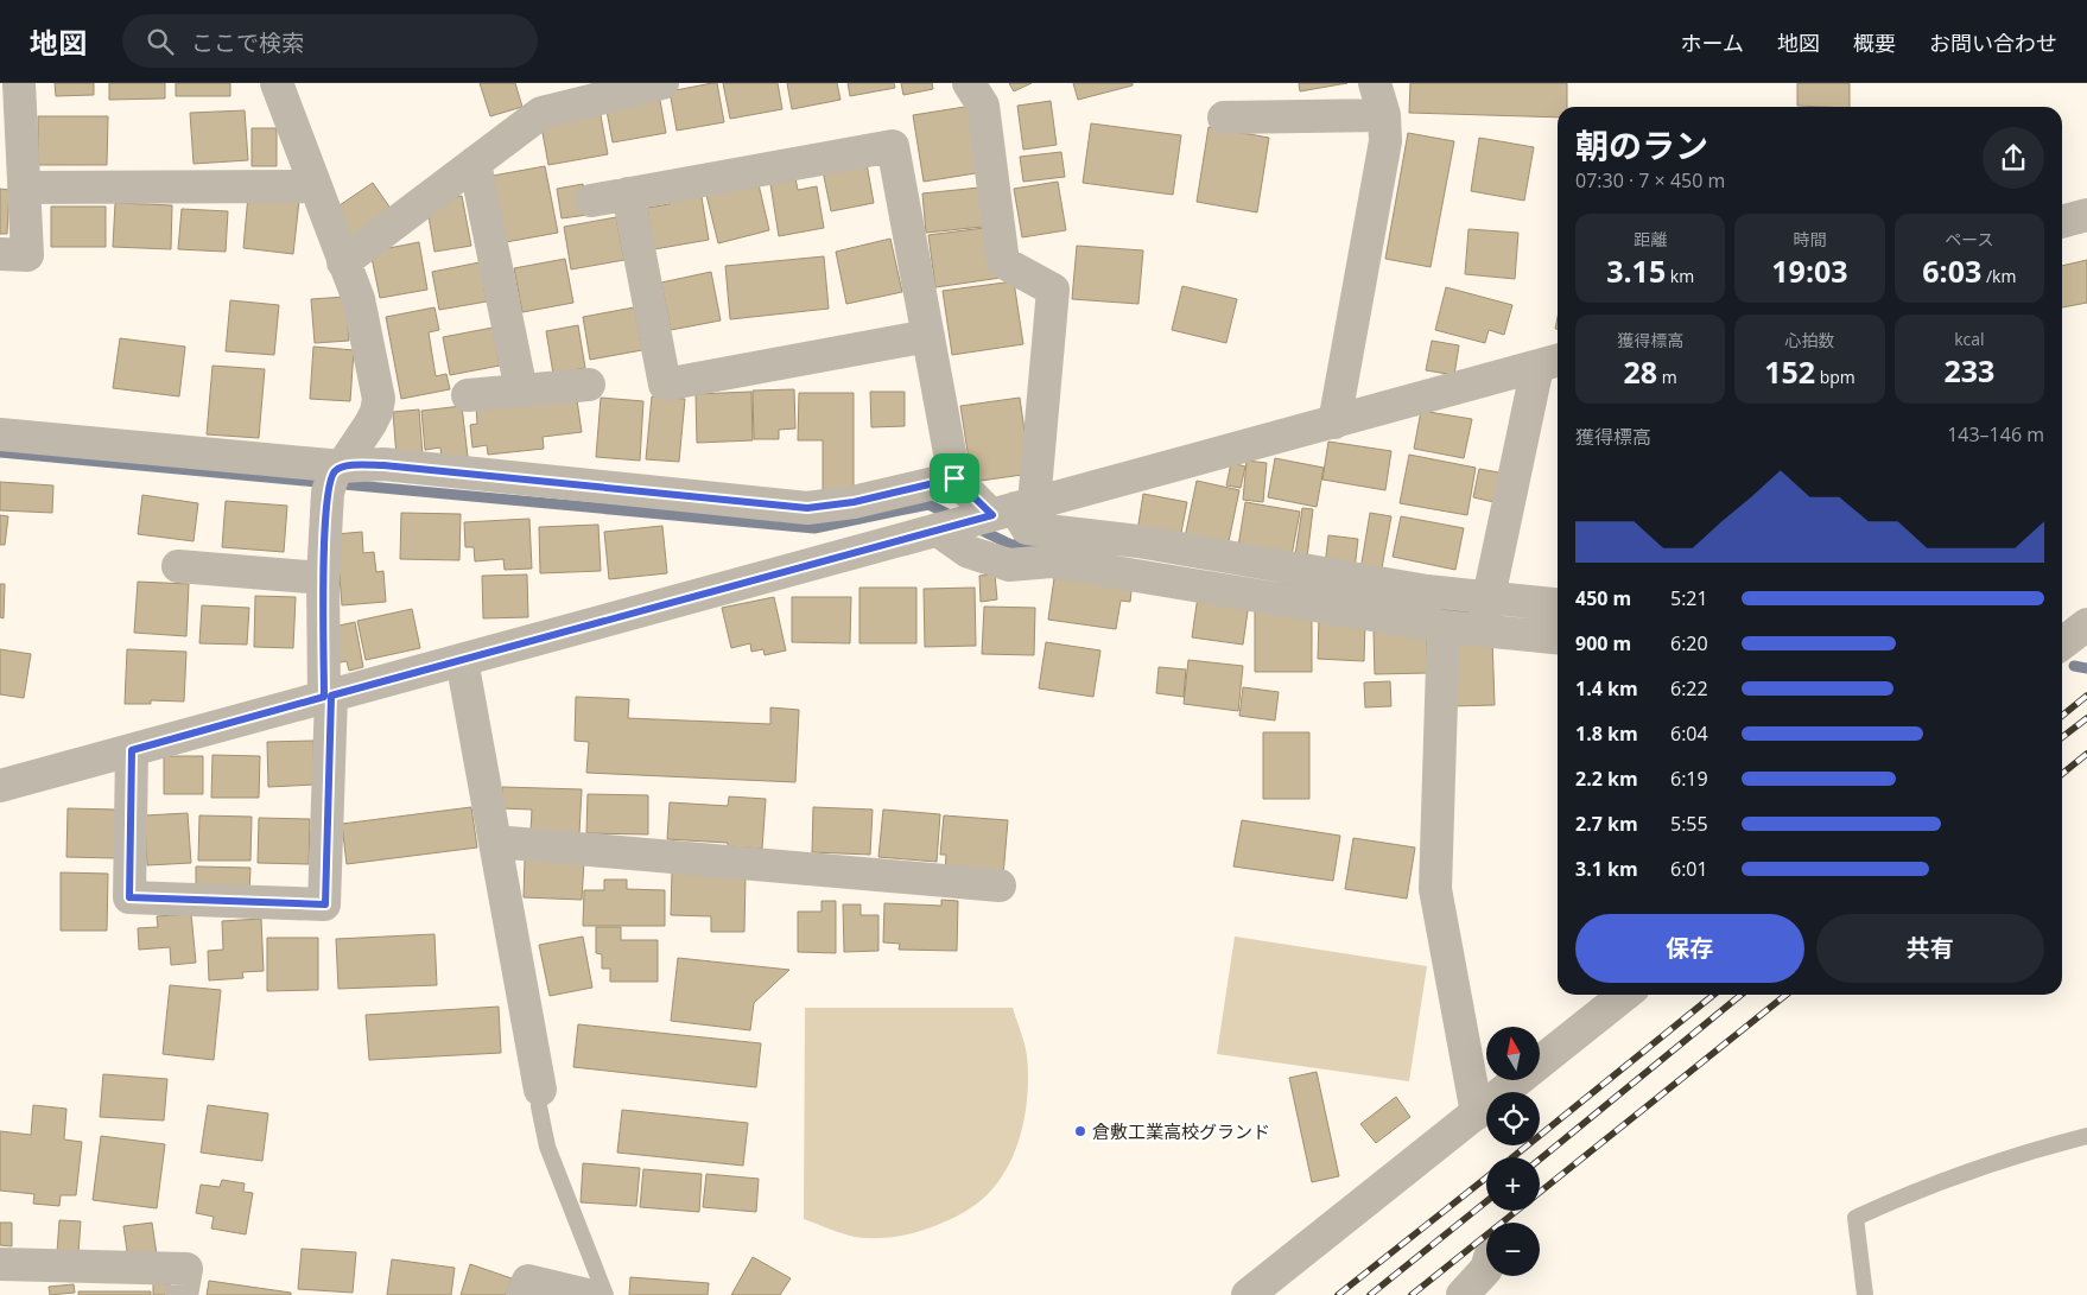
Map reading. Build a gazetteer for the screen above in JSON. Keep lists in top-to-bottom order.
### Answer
{
  "places": ["倉敷工業高校グランド"],
  "north": "top",
  "page": {
    "header": "地図",
    "search": "ここで検索",
    "nav": [
      "ホーム",
      "地図",
      "概要",
      "お問い合わせ"
    ],
    "heading": ["朝のラン", "07:30 · 7 × 450 m"],
    "stats": [
      ["距離", "3.15 km"],
      ["時間", "19:03"],
      ["ペース", "6:03 /km"],
      ["獲得標高", "28 m"],
      ["心拍数", "152 bpm"],
      ["kcal", "233"]
    ],
    "chart": ["獲得標高", "143–146 m"],
    "list": [
      {
        "name": "450 m",
        "note": "5:21"
      },
      {
        "name": "900 m",
        "note": "6:20"
      },
      {
        "name": "1.4 km",
        "note": "6:22"
      },
      {
        "name": "1.8 km",
        "note": "6:04"
      },
      {
        "name": "2.2 km",
        "note": "6:19"
      },
      {
        "name": "2.7 km",
        "note": "5:55"
      },
      {
        "name": "3.1 km",
        "note": "6:01"
      }
    ],
    "buttons": ["保存", "共有"],
    "map_buttons": ["+", "−"]
  }
}
